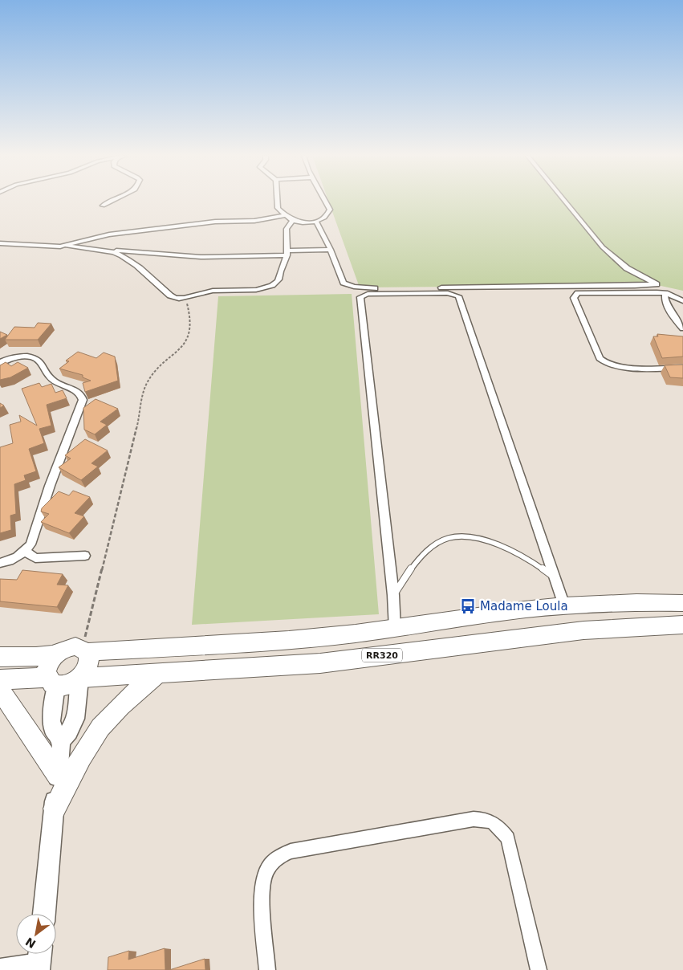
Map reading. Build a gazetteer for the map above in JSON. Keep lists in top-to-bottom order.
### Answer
{
  "streets": {
    "main road": ["RR320"]
  },
  "places": {
    "bus stop": ["Madame Loula"]
  },
  "north": "bottom left"
}
